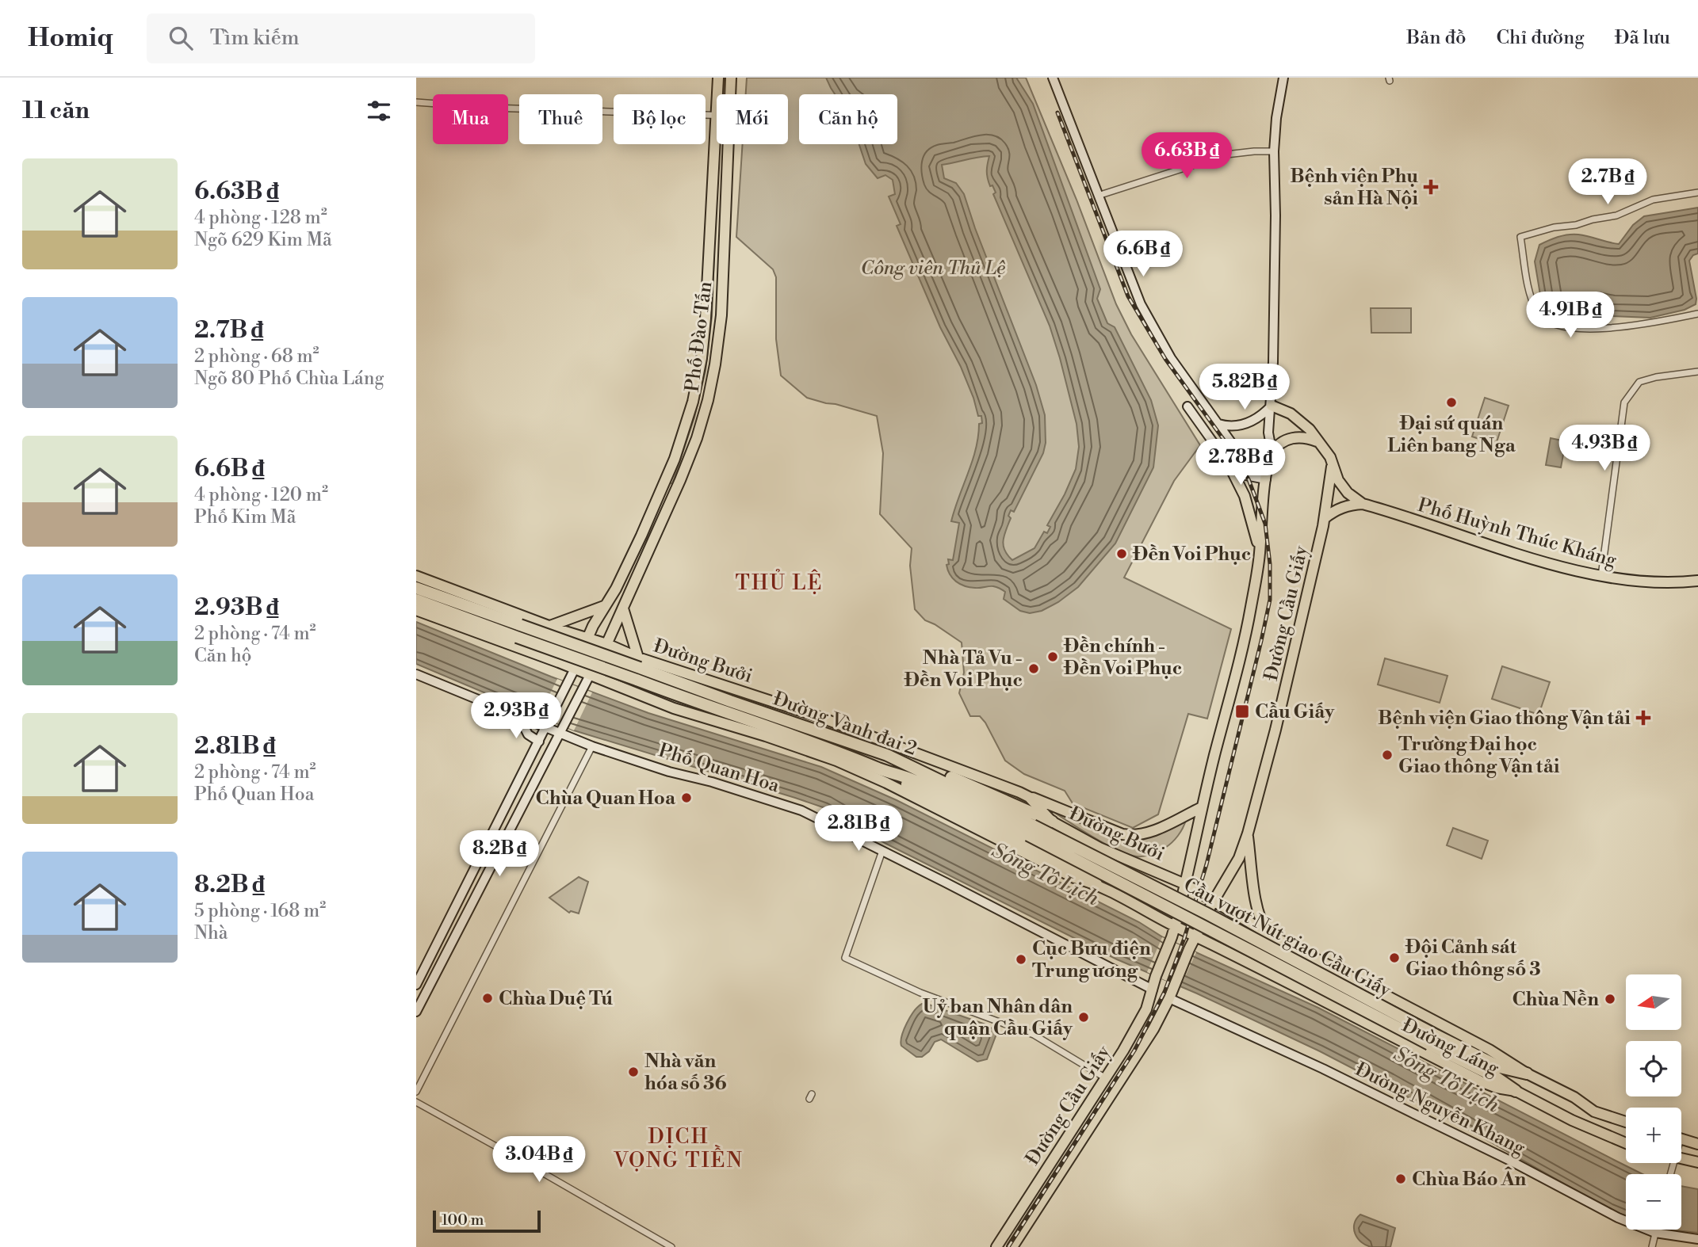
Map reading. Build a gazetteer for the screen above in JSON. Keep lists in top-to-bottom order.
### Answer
{
  "streets": {
    "highway": ["Đường Vành đai 2", "Cầu vượt Nút giao Cầu Giấy"],
    "main road": [
      "Phố Đào Tấn",
      "Phố Huỳnh Thúc Kháng",
      "Đường Cầu Giấy",
      "Đường Bưởi",
      "Phố Quan Hoa",
      "Đường Láng",
      "Đường Nguyễn Khang"
    ]
  },
  "crossings": [
    ["Phố Đào Tấn", "Đường Bưởi"],
    ["Phố Huỳnh Thúc Kháng", "Đường Cầu Giấy"],
    ["Đường Cầu Giấy", "Đường Bưởi"],
    ["Đường Cầu Giấy", "Phố Quan Hoa"],
    ["Đường Cầu Giấy", "Đường Láng"],
    ["Đường Cầu Giấy", "Đường Nguyễn Khang"],
    ["Đường Bưởi", "Đường Vành đai 2"],
    ["Đường Bưởi", "Đường Láng"],
    ["Đường Vành đai 2", "Cầu vượt Nút giao Cầu Giấy"],
    ["Cầu vượt Nút giao Cầu Giấy", "Đường Láng"]
  ],
  "districts": ["THỦ LỆ", "DỊCH VỌNG TIỀN"],
  "water": ["Sông Tô Lịch"],
  "parks": ["Công viên Thủ Lệ"],
  "places": {
    "health": ["Bệnh viện Phụ sản Hà Nội", "Bệnh viện Giao thông Vận tải"],
    "other": [
      "Đại sứ quán Liên bang Nga",
      "Đền Voi Phục",
      "Đền chính - Đền Voi Phục",
      "Nhà Tả Vu - Đền Voi Phục",
      "Trường Đại học Giao thông Vận tải",
      "Chùa Quan Hoa",
      "Đội Cảnh sát Giao thông số 3",
      "Cục Bưu điện Trung ương",
      "Chùa Duệ Tú",
      "Chùa Nền",
      "Uỷ ban Nhân dân quận Cầu Giấy",
      "Nhà văn hóa số 36",
      "Chùa Báo Ân"
    ],
    "transit": ["Cầu Giấy"]
  },
  "scale_bar": "100 m",
  "north": "left",
  "page": {
    "header": "Homiq",
    "search": "Tìm kiếm",
    "nav": ["Bản đồ", "Chỉ đường", "Đã lưu"],
    "heading": "11 căn",
    "chip": [
      "Mua",
      "Thuê",
      "Bộ lọc",
      "Mới",
      "Căn hộ"
    ],
    "price": [
      "6.63B ₫",
      "2.7B ₫",
      "6.6B ₫",
      "4.91B ₫",
      "5.82B ₫",
      "4.93B ₫",
      "2.78B ₫",
      "2.93B ₫",
      "2.81B ₫",
      "8.2B ₫",
      "3.04B ₫"
    ],
    "list": [
      {
        "name": "6.63B ₫",
        "note": "4 phòng · 128 m² · Ngõ 629 Kim Mã"
      },
      {
        "name": "2.7B ₫",
        "note": "2 phòng · 68 m² · Ngõ 80 Phố Chùa Láng"
      },
      {
        "name": "6.6B ₫",
        "note": "4 phòng · 120 m² · Phố Kim Mã"
      },
      {
        "name": "2.93B ₫",
        "note": "2 phòng · 74 m² · Căn hộ"
      },
      {
        "name": "2.81B ₫",
        "note": "2 phòng · 74 m² · Phố Quan Hoa"
      },
      {
        "name": "8.2B ₫",
        "note": "5 phòng · 168 m² · Nhà"
      }
    ],
    "map_buttons": ["+", "−"],
    "scale": "100 m"
  }
}
